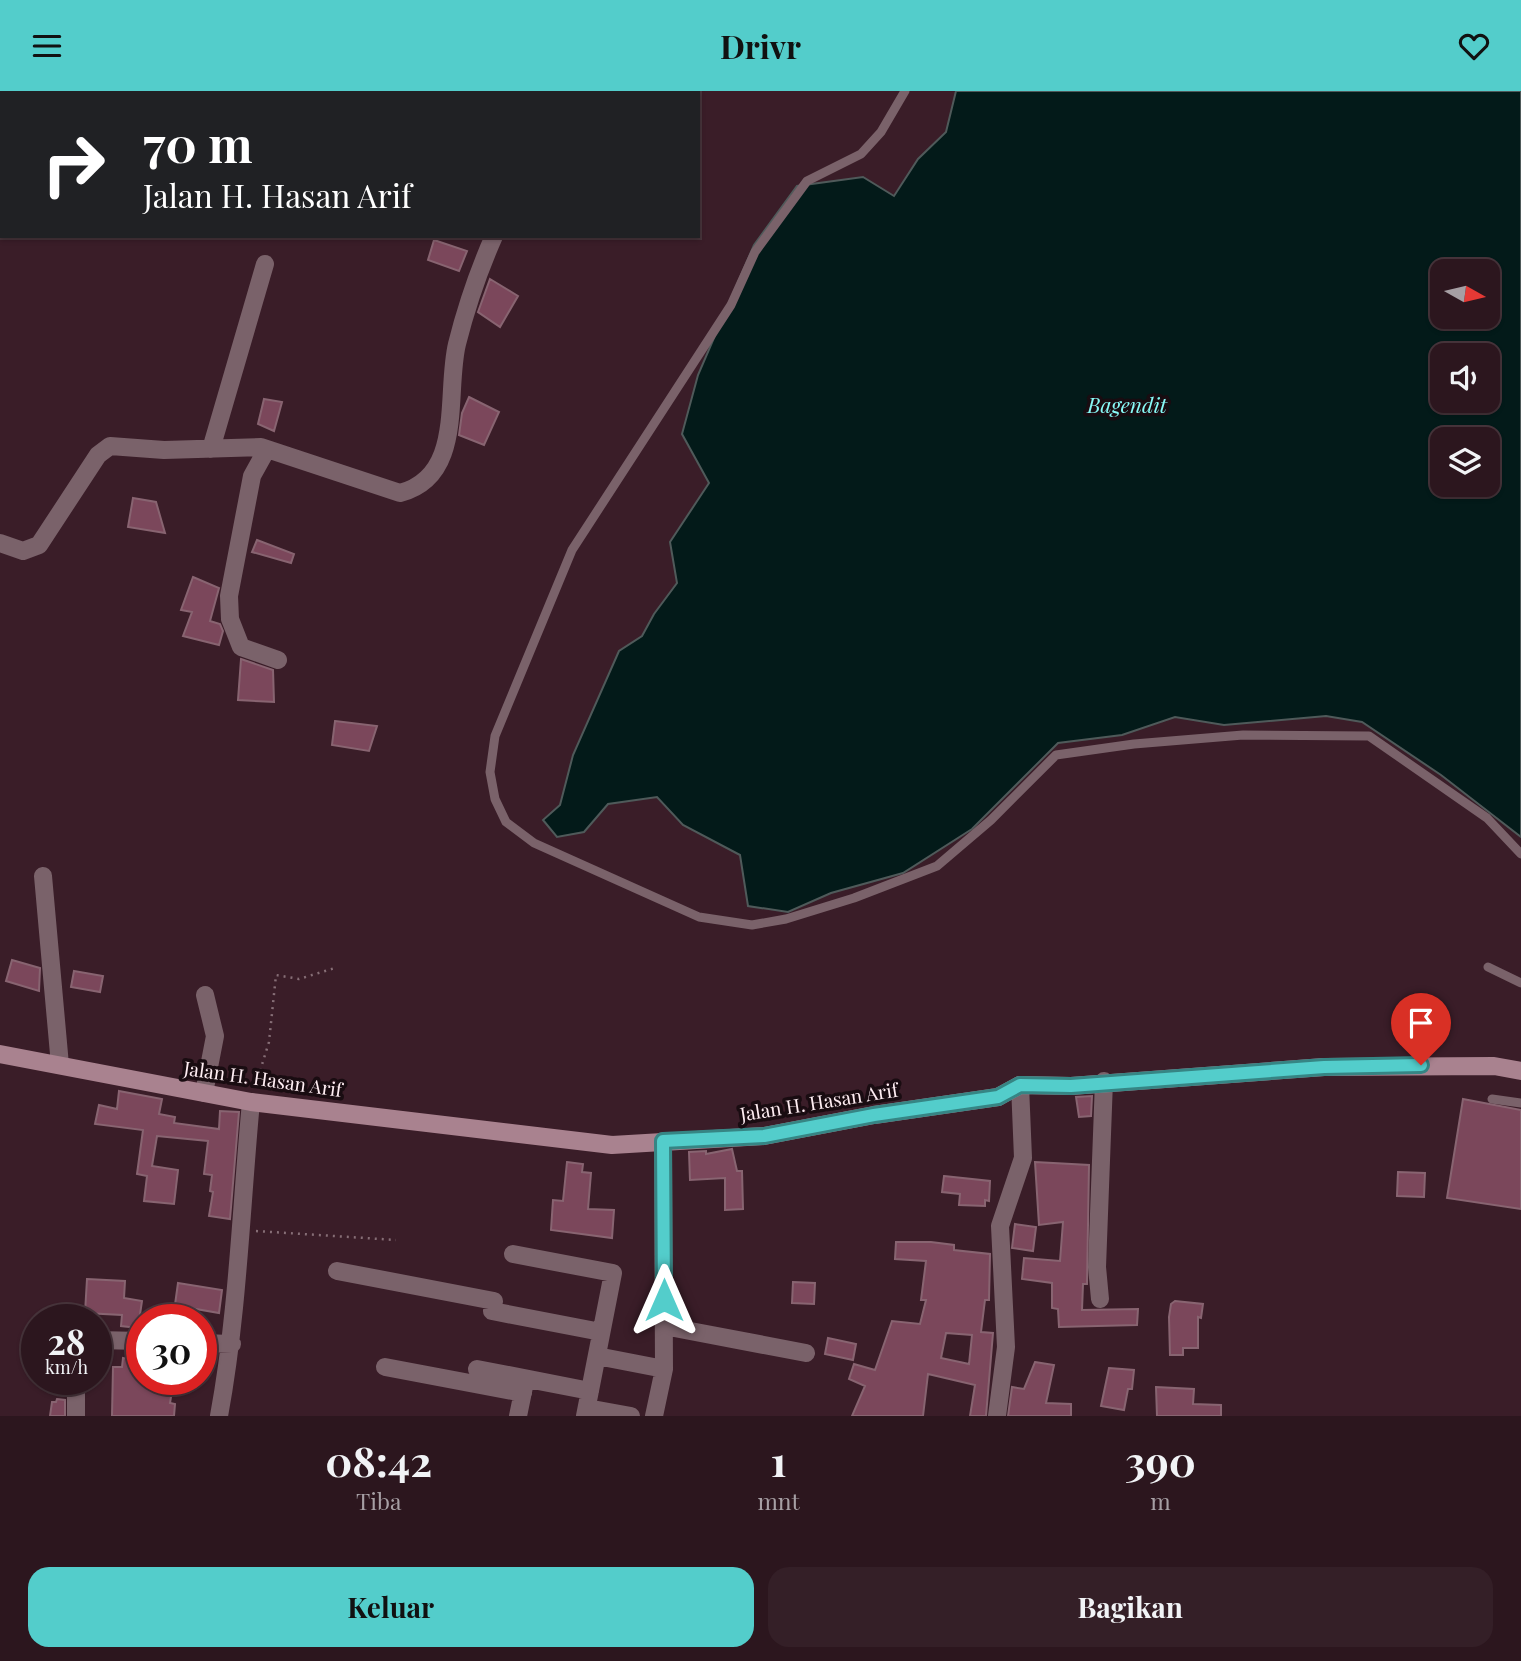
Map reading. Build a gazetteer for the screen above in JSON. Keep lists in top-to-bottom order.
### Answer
{
  "streets": {
    "main road": ["Jalan H. Hasan Arif"]
  },
  "water": ["Bagendit"],
  "north": "right",
  "page": {
    "header": "Drivr",
    "turn": ["70 m", "Jalan H. Hasan Arif"],
    "speed": "28 km/h",
    "limit": "30",
    "eta": [
      "08:42",
      "Tiba",
      "1",
      "mnt",
      "390",
      "m"
    ],
    "buttons": ["Keluar", "Bagikan"]
  }
}
